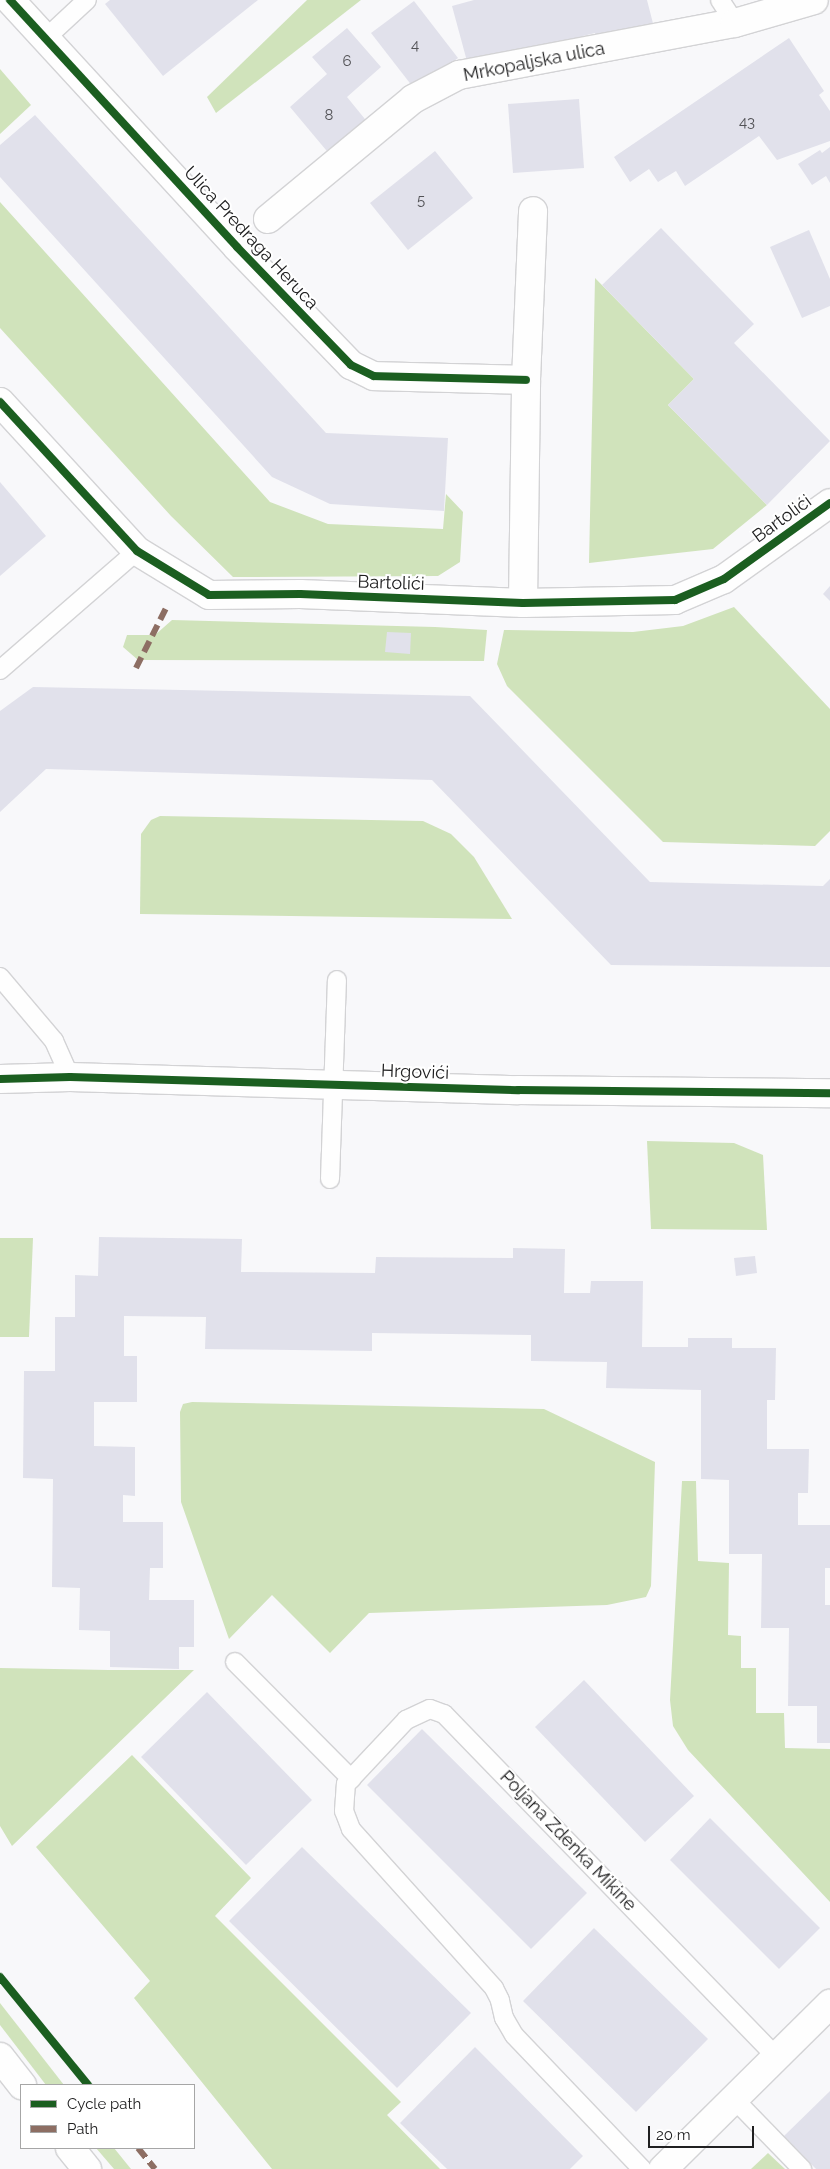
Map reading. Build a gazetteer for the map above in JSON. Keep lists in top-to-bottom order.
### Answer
{
  "streets": {
    "street": [
      "Mrkopaljska ulica",
      "Ulica Predraga Heruca",
      "Bartolići",
      "Hrgovići"
    ],
    "lane": ["Poljana Zdenka Mikine"]
  },
  "house_numbers": [
    "4",
    "6",
    "8",
    "43",
    "5"
  ],
  "legend": ["Cycle path", "Path"],
  "scale_bar": "20 m"
}
